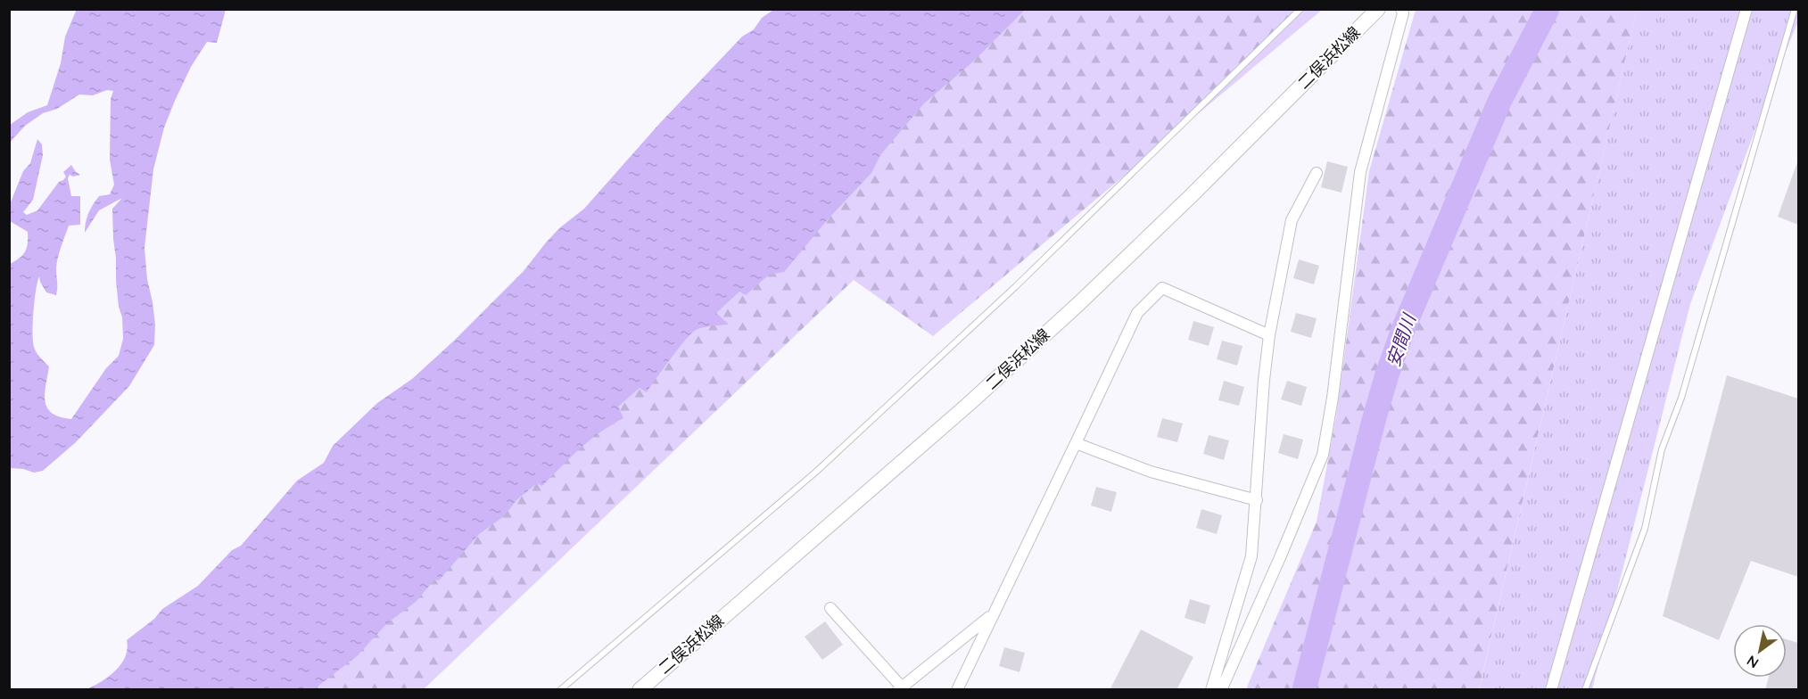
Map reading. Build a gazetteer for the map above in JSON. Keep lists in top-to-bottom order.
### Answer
{
  "streets": {
    "main road": ["二俣浜松線"]
  },
  "water": ["安間川"],
  "north": "bottom left"
}
